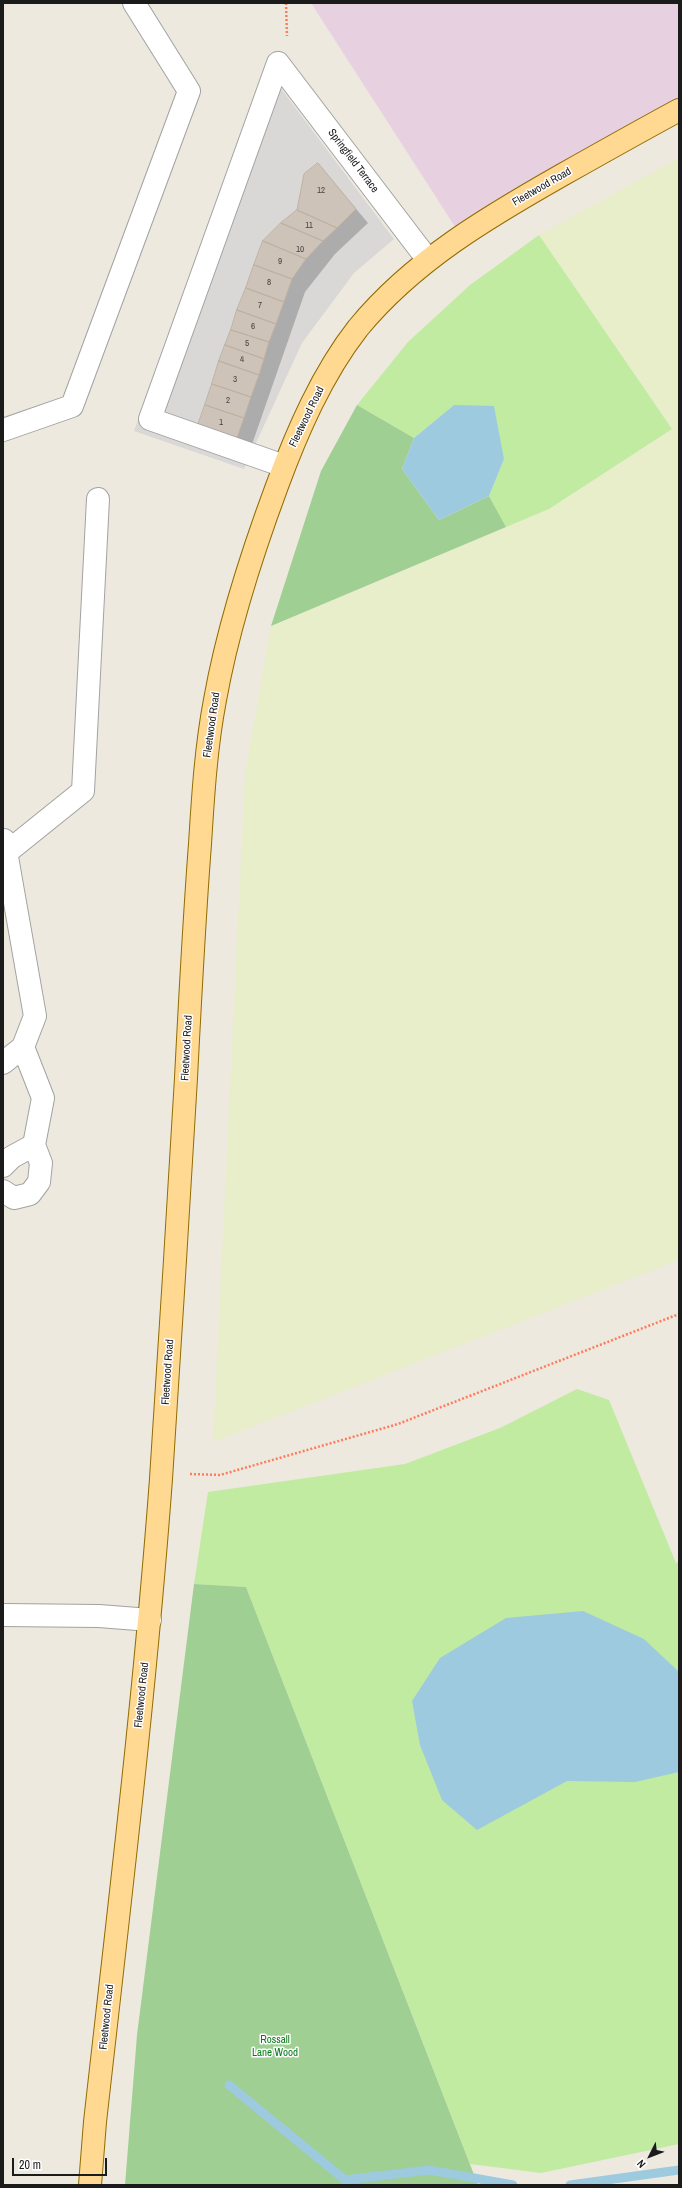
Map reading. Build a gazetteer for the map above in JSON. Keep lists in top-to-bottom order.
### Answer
{
  "streets": {
    "main road": ["Fleetwood Road"],
    "street": ["Springfield Terrace"]
  },
  "crossings": [
    ["Springfield Terrace", "Fleetwood Road"]
  ],
  "parks": ["Rossall Lane Wood"],
  "house_numbers": [
    "12",
    "11",
    "10",
    "9",
    "8",
    "7",
    "6",
    "5",
    "4",
    "3",
    "2",
    "1"
  ],
  "scale_bar": "20 m",
  "north": "bottom left"
}
